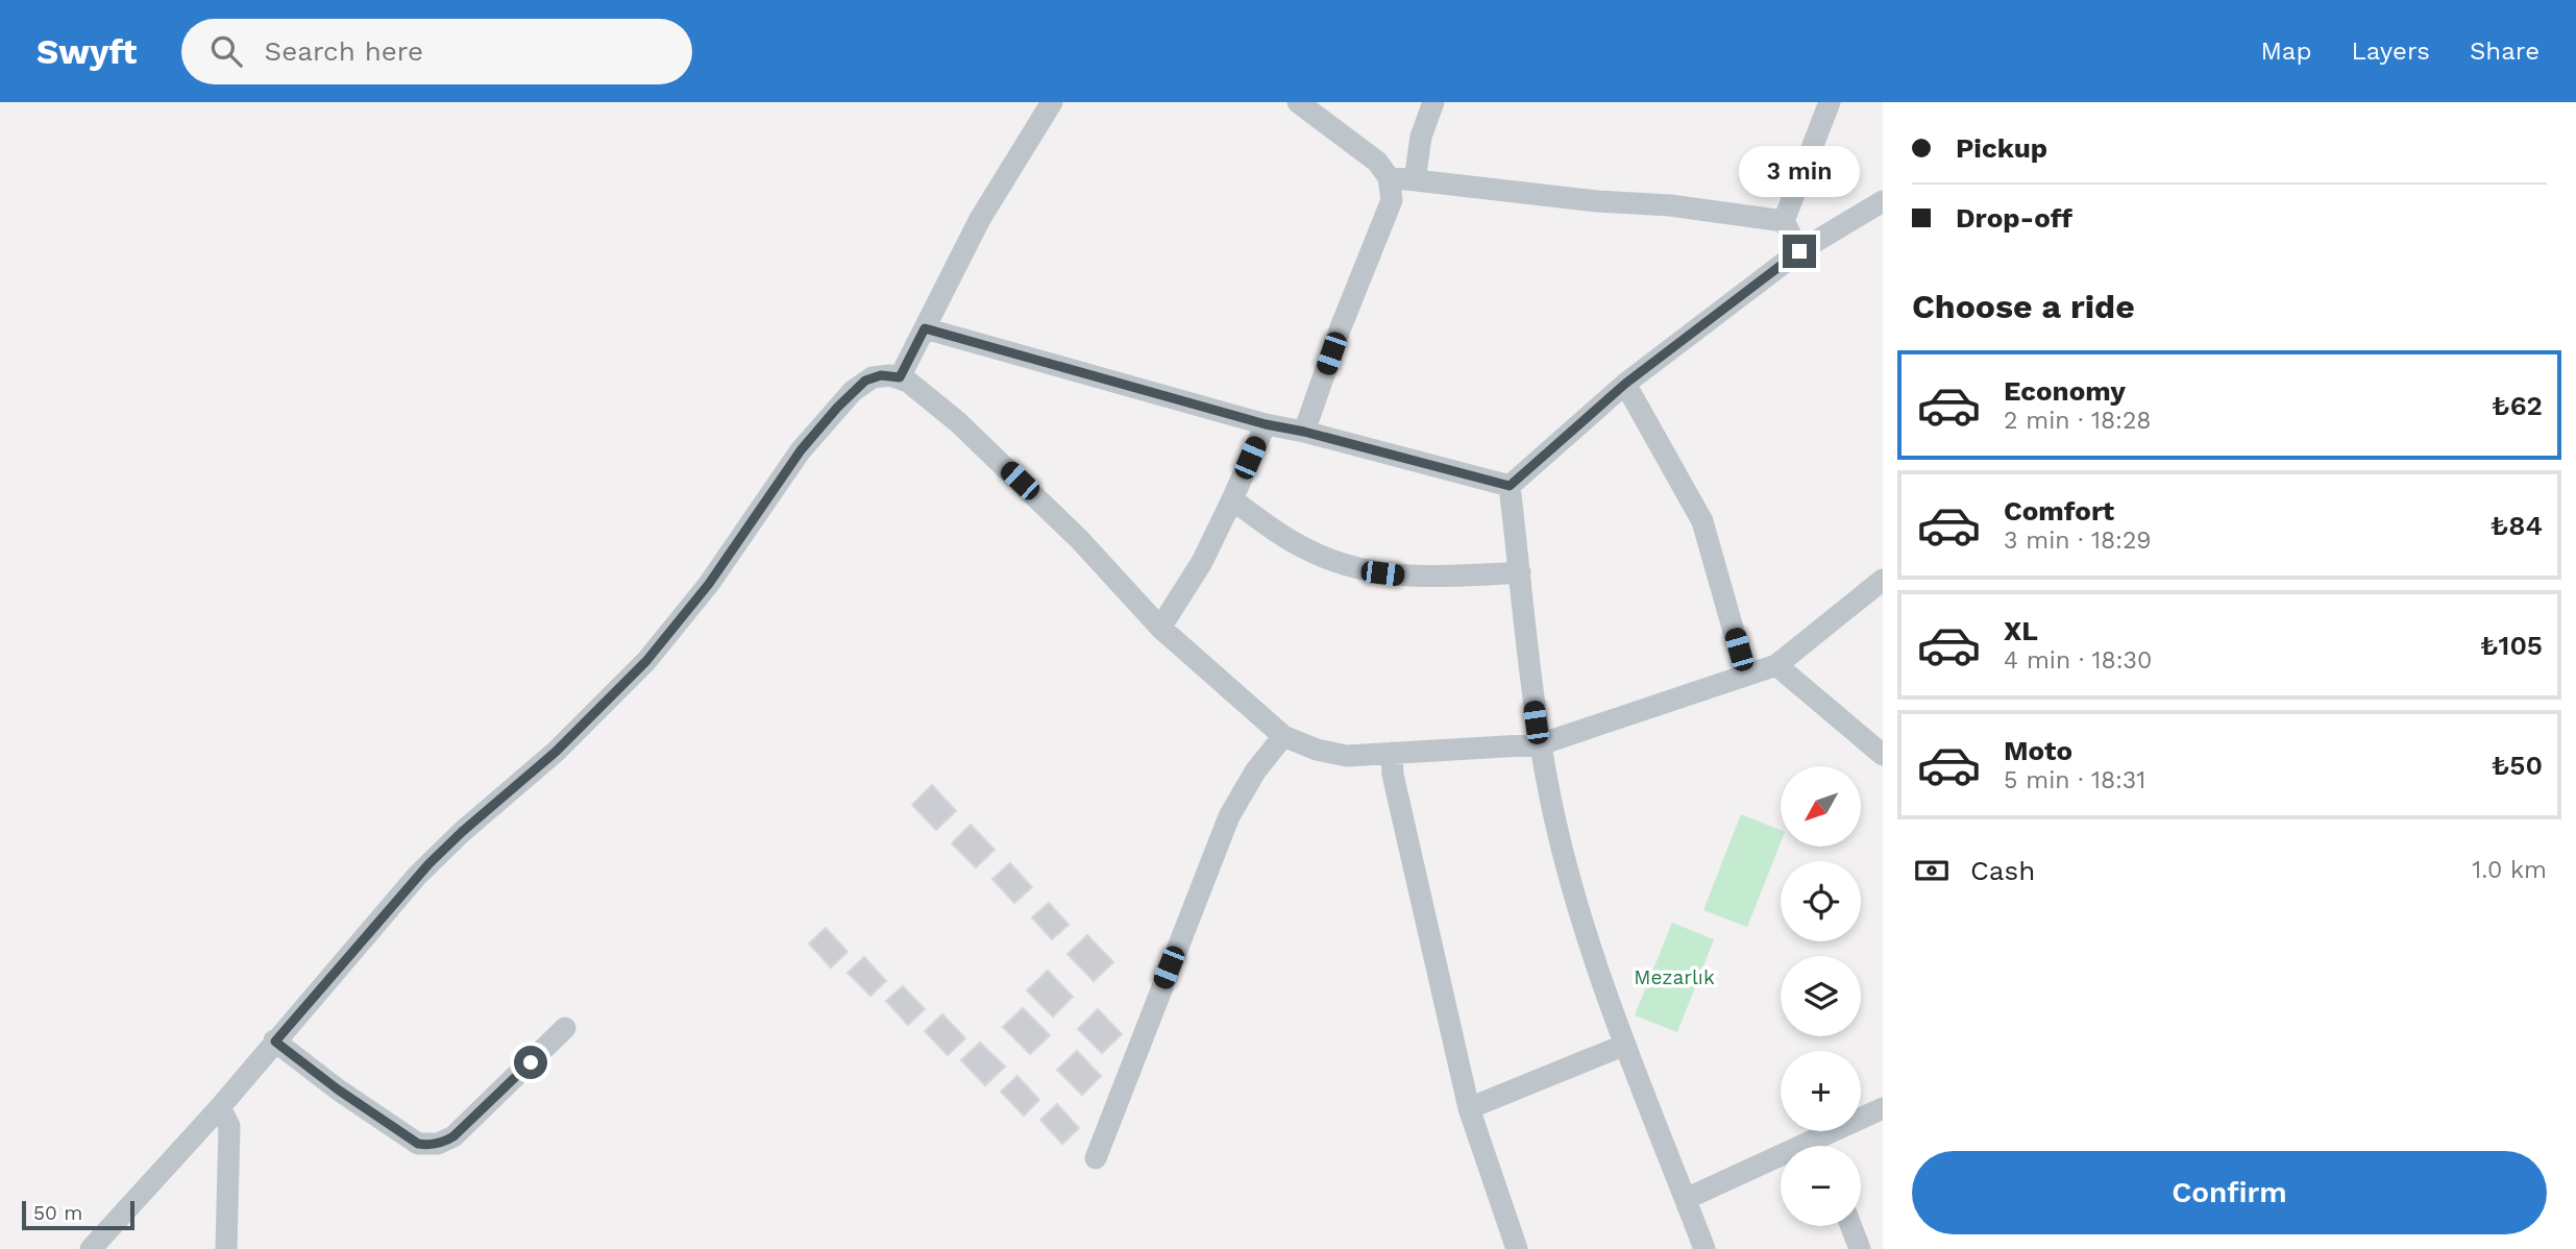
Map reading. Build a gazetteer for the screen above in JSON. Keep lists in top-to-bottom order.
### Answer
{
  "parks": ["Mezarlık"],
  "scale_bar": "50 m",
  "north": "bottom left",
  "page": {
    "header": "Swyft",
    "search": "Search here",
    "nav": ["Map", "Layers", "Share"],
    "banner": ["Pickup", "Drop-off"],
    "bubble": "3 min",
    "heading": "Choose a ride",
    "list": [
      {
        "name": "Economy",
        "note": "2 min · 18:28",
        "value": "₺62"
      },
      {
        "name": "Comfort",
        "note": "3 min · 18:29",
        "value": "₺84"
      },
      {
        "name": "XL",
        "note": "4 min · 18:30",
        "value": "₺105"
      },
      {
        "name": "Moto",
        "note": "5 min · 18:31",
        "value": "₺50"
      }
    ],
    "map_buttons": ["+", "−"],
    "pay": ["Cash", "1.0 km"],
    "buttons": "Confirm",
    "scale": "50 m"
  }
}
